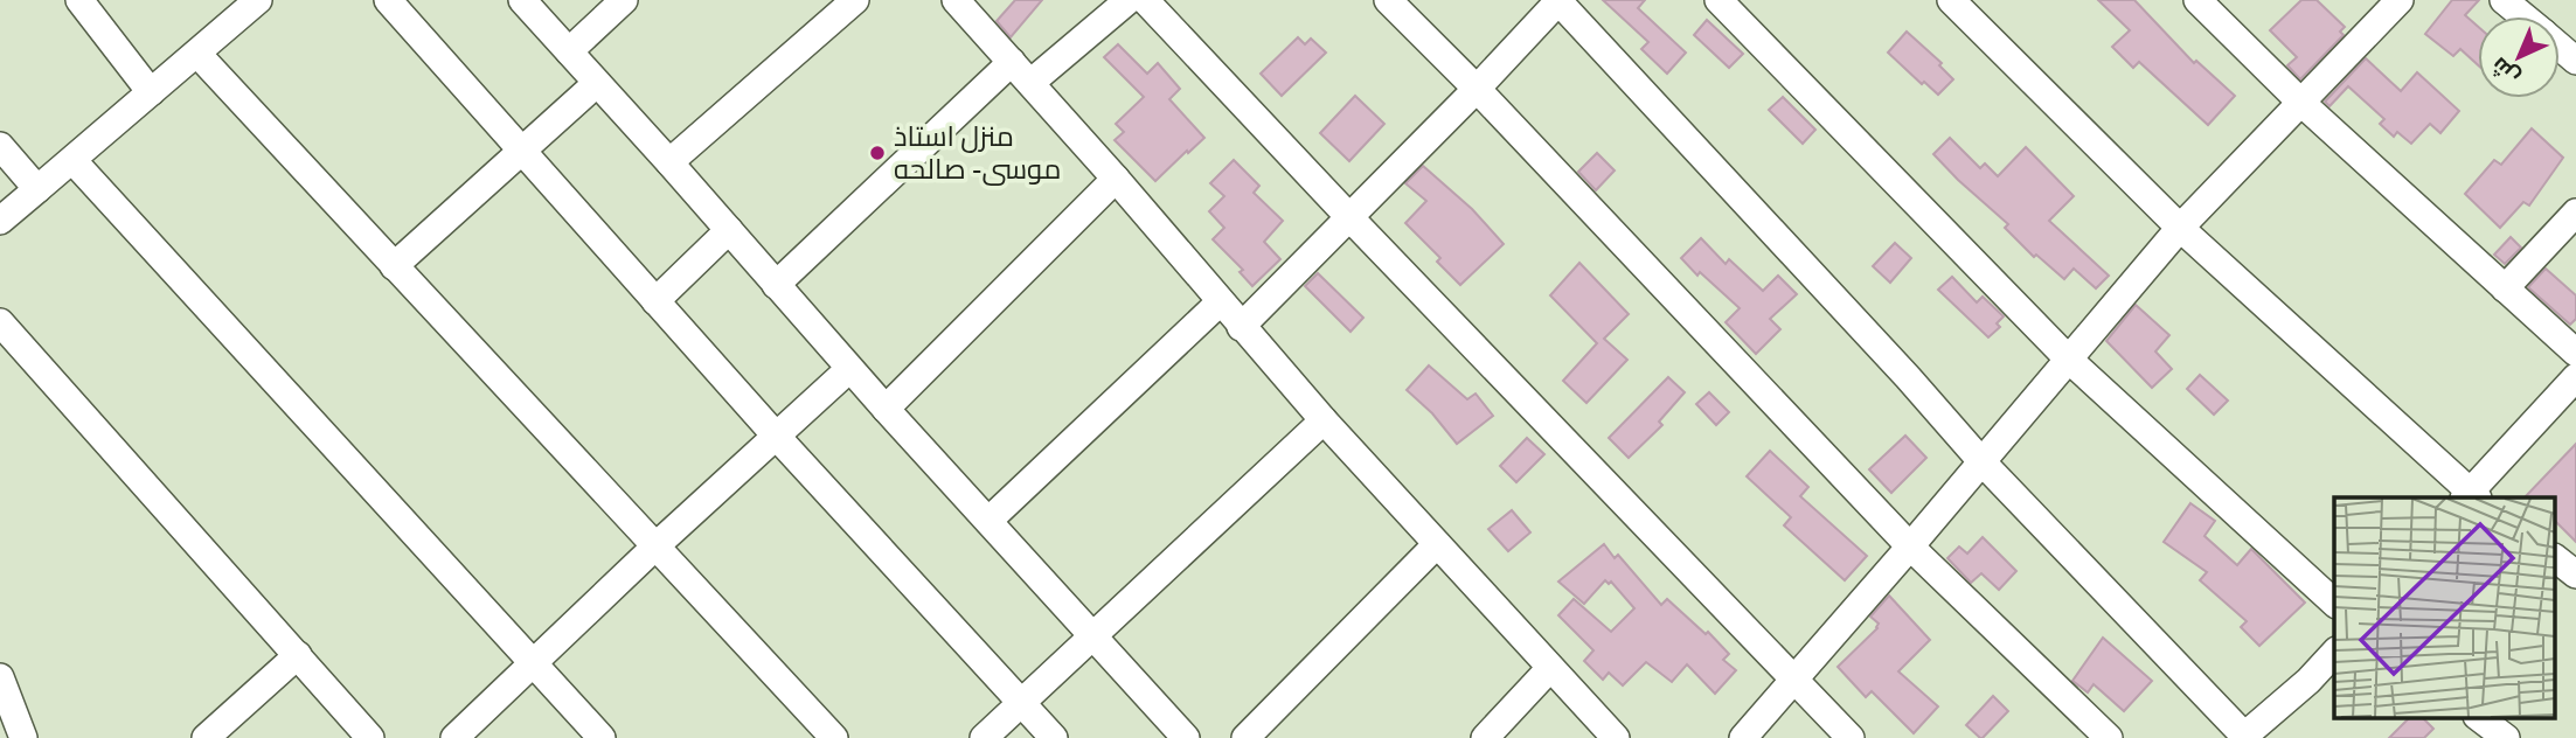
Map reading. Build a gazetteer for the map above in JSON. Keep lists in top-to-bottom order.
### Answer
{
  "places": ["منزل استاذ موسى- صالحه"],
  "north": "bottom left"
}
